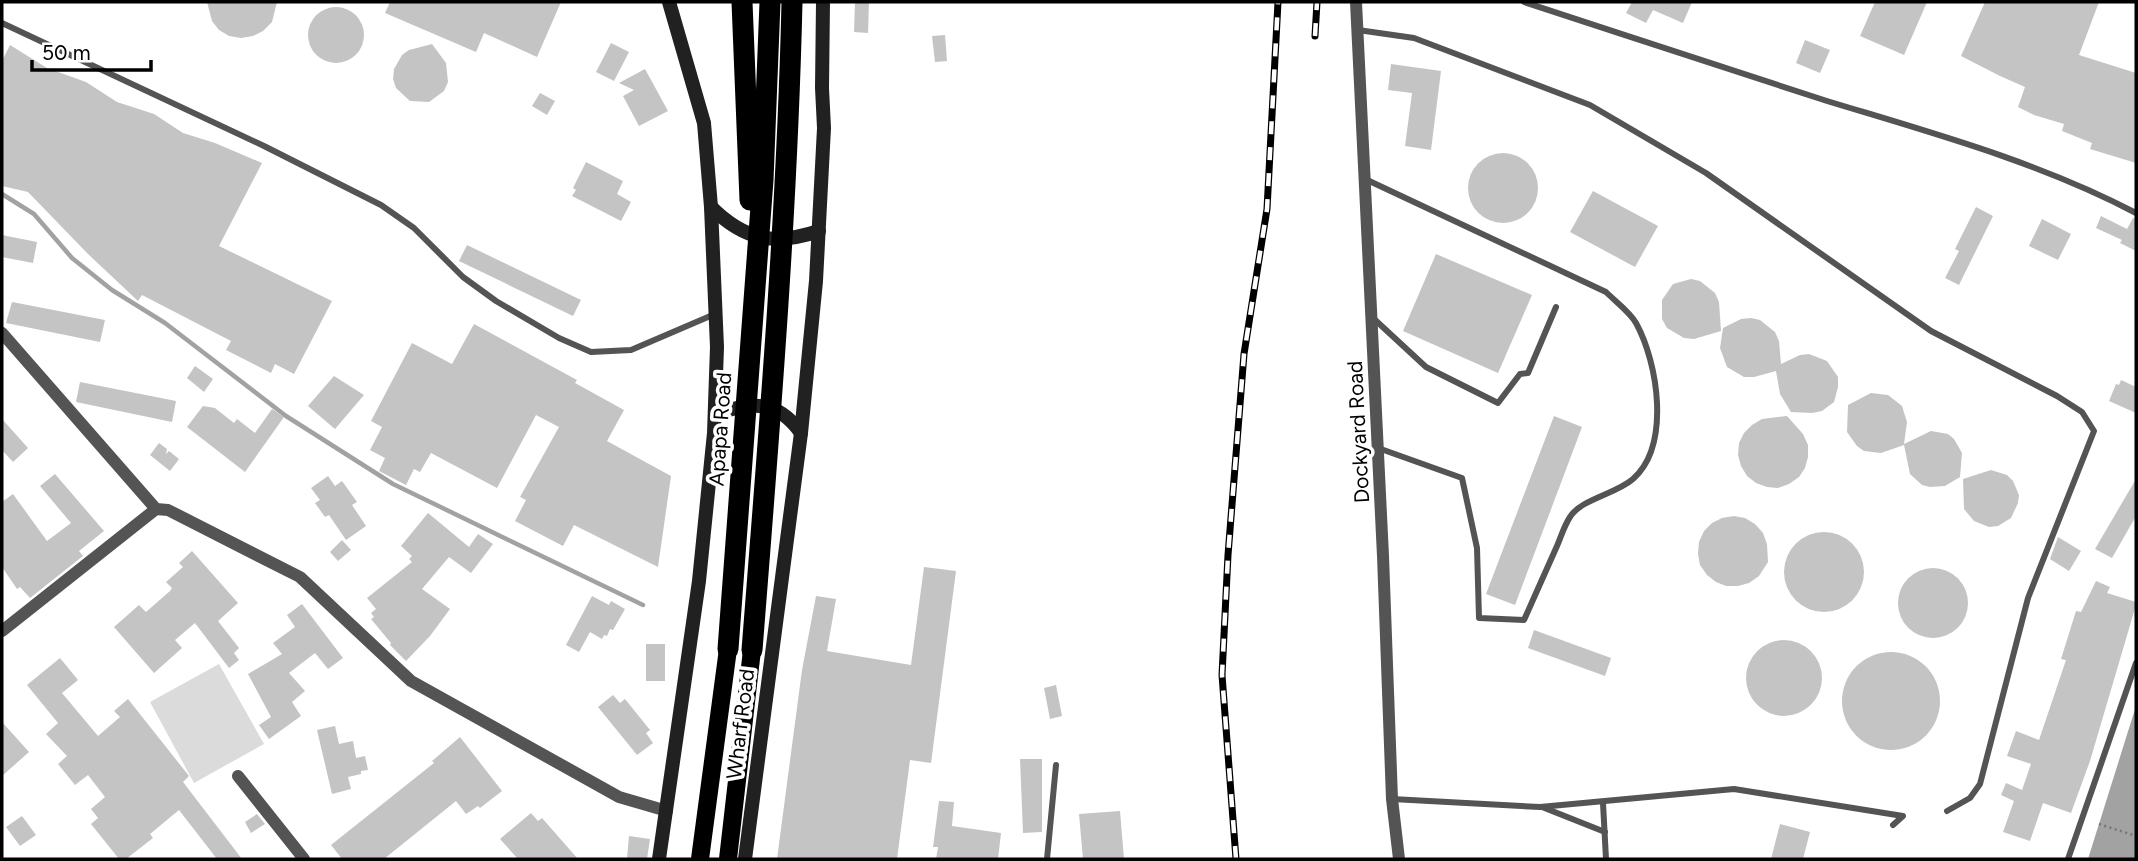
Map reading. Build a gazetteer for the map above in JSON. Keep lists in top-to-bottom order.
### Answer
{
  "streets": {
    "highway": ["Apapa Road"],
    "street": ["Dockyard Road", "Wharf Road"]
  },
  "scale_bar": "50 m"
}
